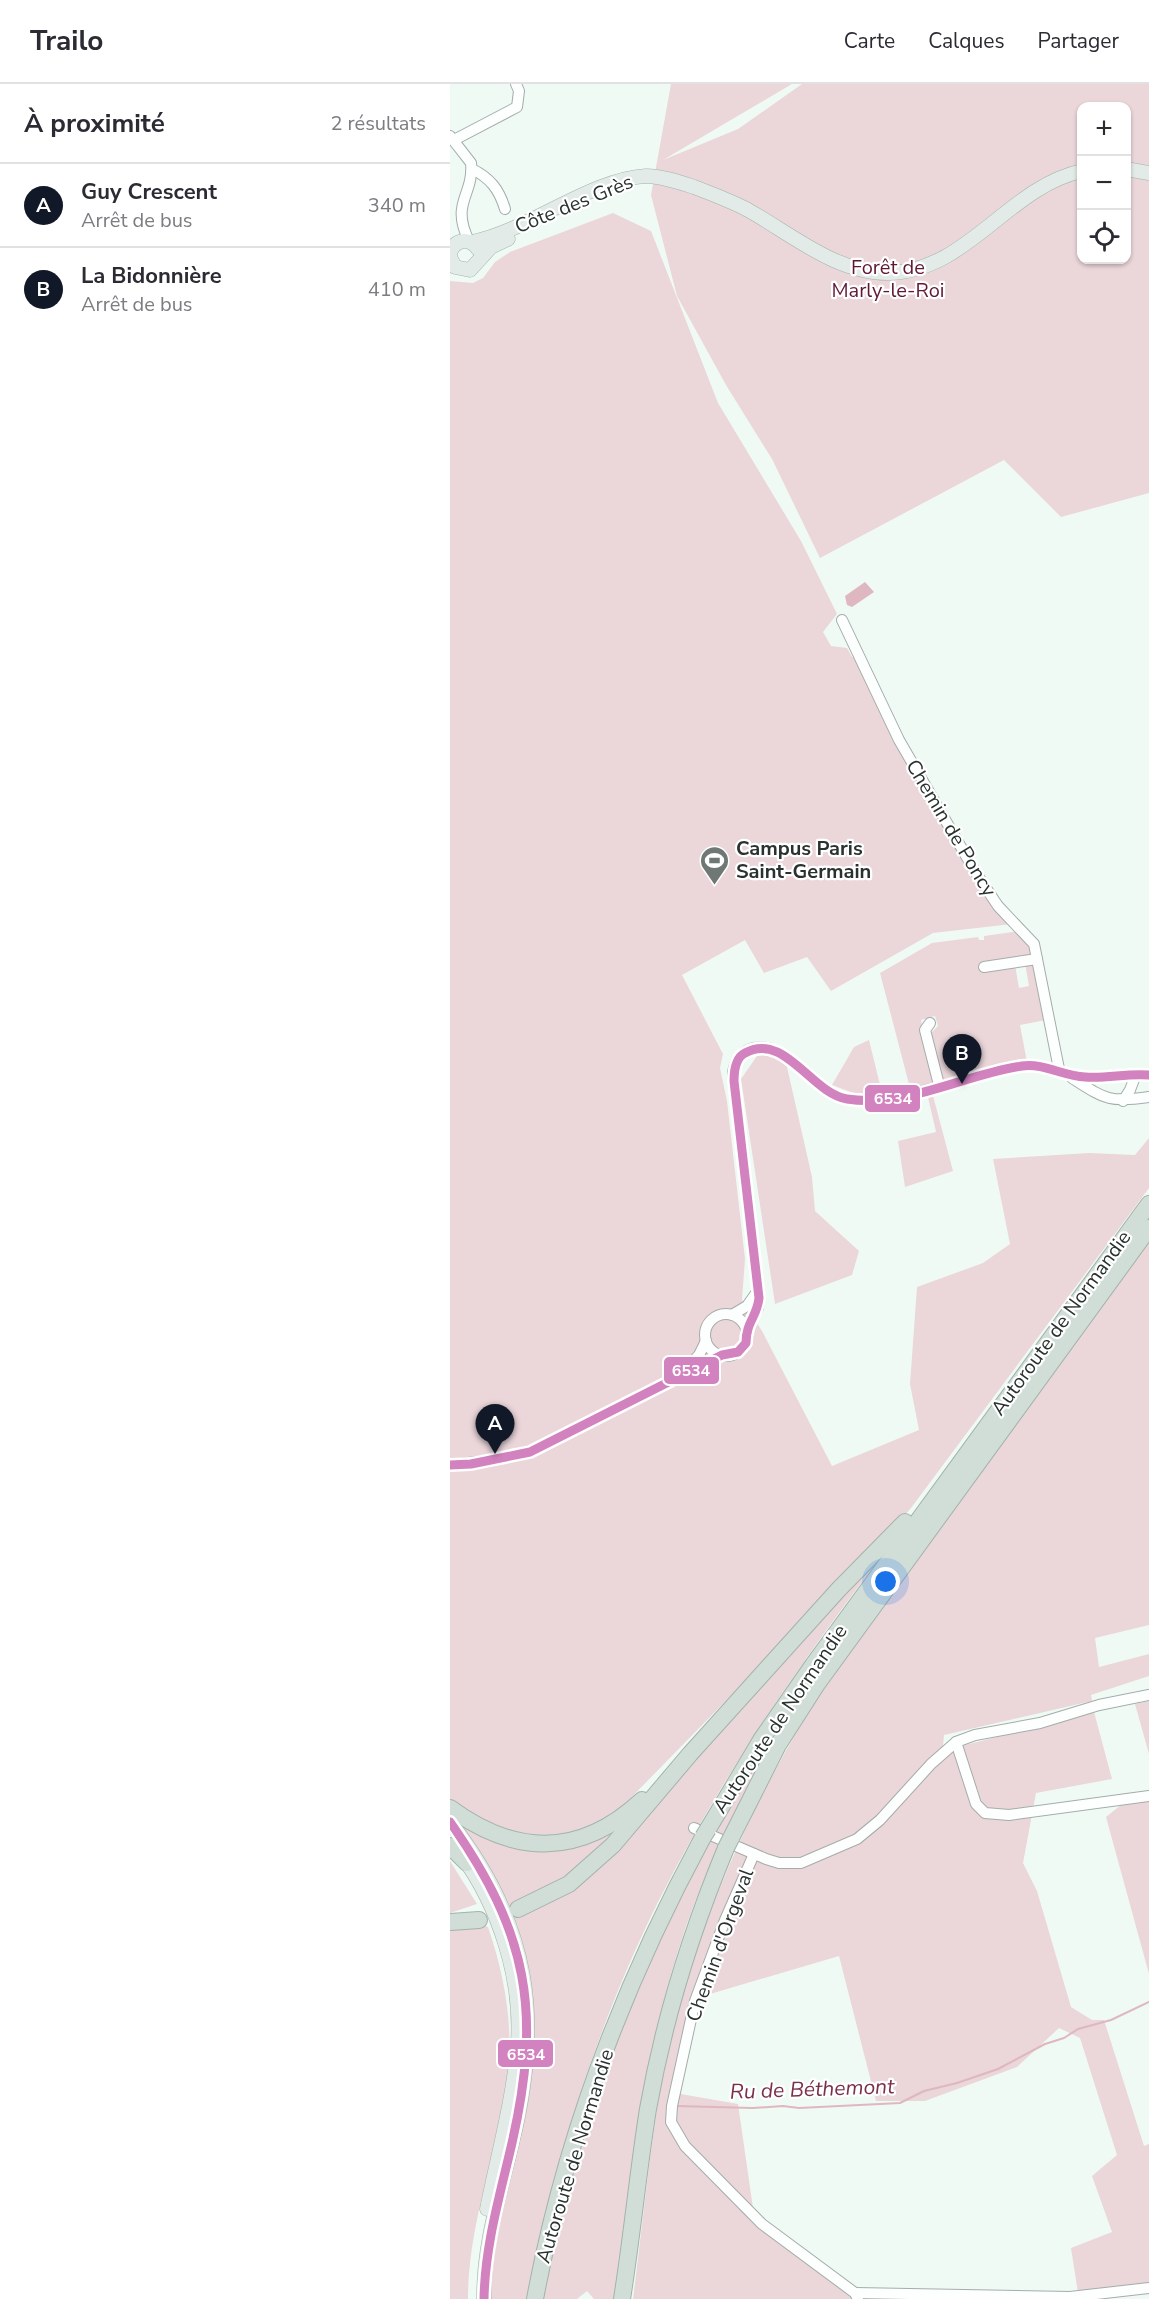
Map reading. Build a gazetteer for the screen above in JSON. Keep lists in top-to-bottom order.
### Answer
{
  "streets": {
    "highway": ["Autoroute de Normandie"],
    "main road": ["Côte des Grès"],
    "street": ["Chemin de Poncy", "Chemin d'Orgeval"]
  },
  "water": ["Ru de Béthemont"],
  "parks": ["Forêt de Marly-le-Roi"],
  "places": {
    "sports": ["Campus Paris Saint-Germain"]
  },
  "lines": ["transit line 6534"],
  "page": {
    "header": "Trailo",
    "nav": ["Carte", "Calques", "Partager"],
    "heading": ["À proximité", "2 résultats"],
    "map_buttons": ["+", "−"],
    "list": [
      {
        "mark": "A",
        "name": "Guy Crescent",
        "note": "Arrêt de bus",
        "value": "340 m"
      },
      {
        "mark": "B",
        "name": "La Bidonnière",
        "note": "Arrêt de bus",
        "value": "410 m"
      }
    ],
    "pins": ["B", "A"]
  }
}
